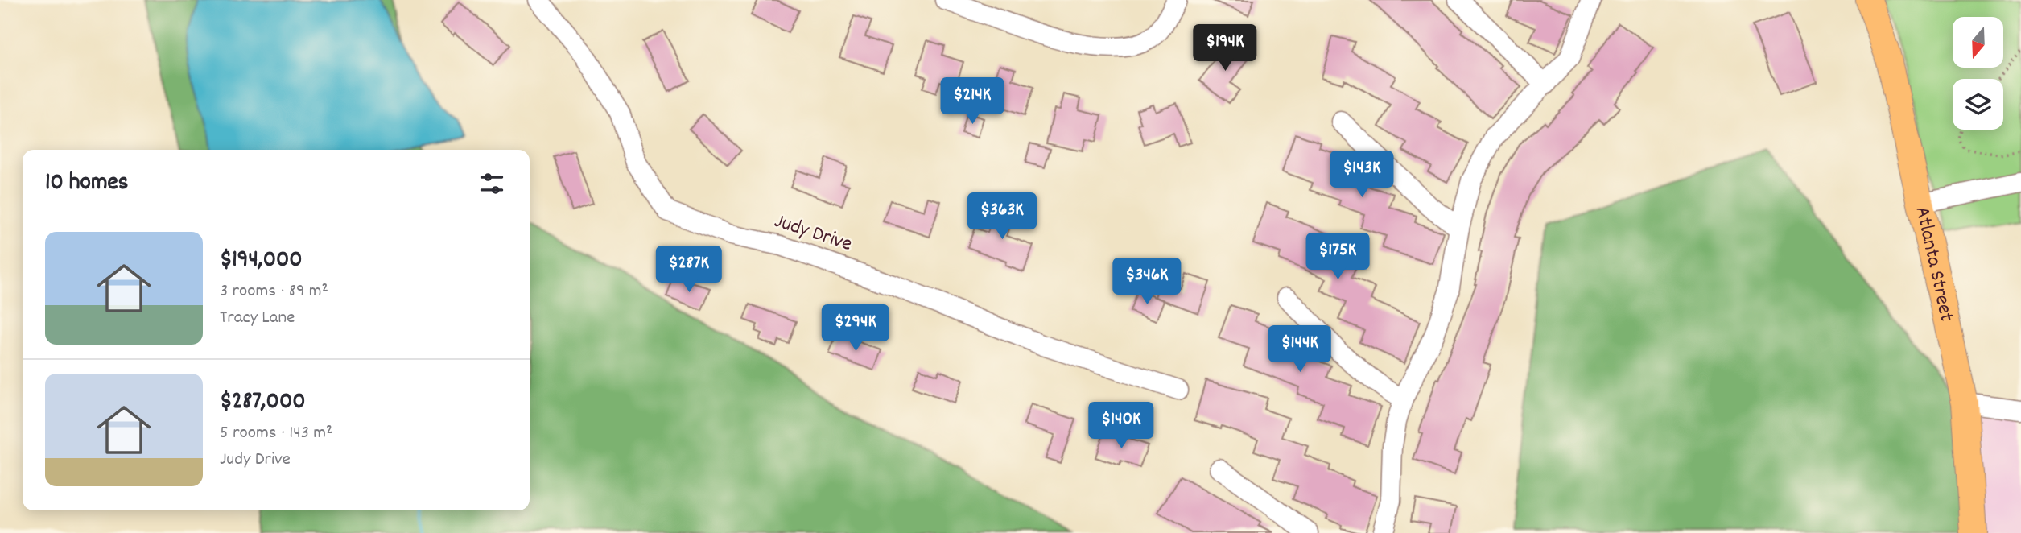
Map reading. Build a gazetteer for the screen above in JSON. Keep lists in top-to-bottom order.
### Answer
{
  "streets": {
    "main road": ["Atlanta Street"],
    "street": ["Judy Drive"]
  },
  "north": "bottom",
  "page": {
    "price": [
      "$194K",
      "$214K",
      "$143K",
      "$363K",
      "$175K",
      "$287K",
      "$346K",
      "$294K",
      "$144K",
      "$140K"
    ],
    "heading": "10 homes",
    "list": [
      {
        "name": "$194,000",
        "note": "3 rooms · 89 m² · Tracy Lane"
      },
      {
        "name": "$287,000",
        "note": "5 rooms · 143 m² · Judy Drive"
      }
    ]
  }
}
